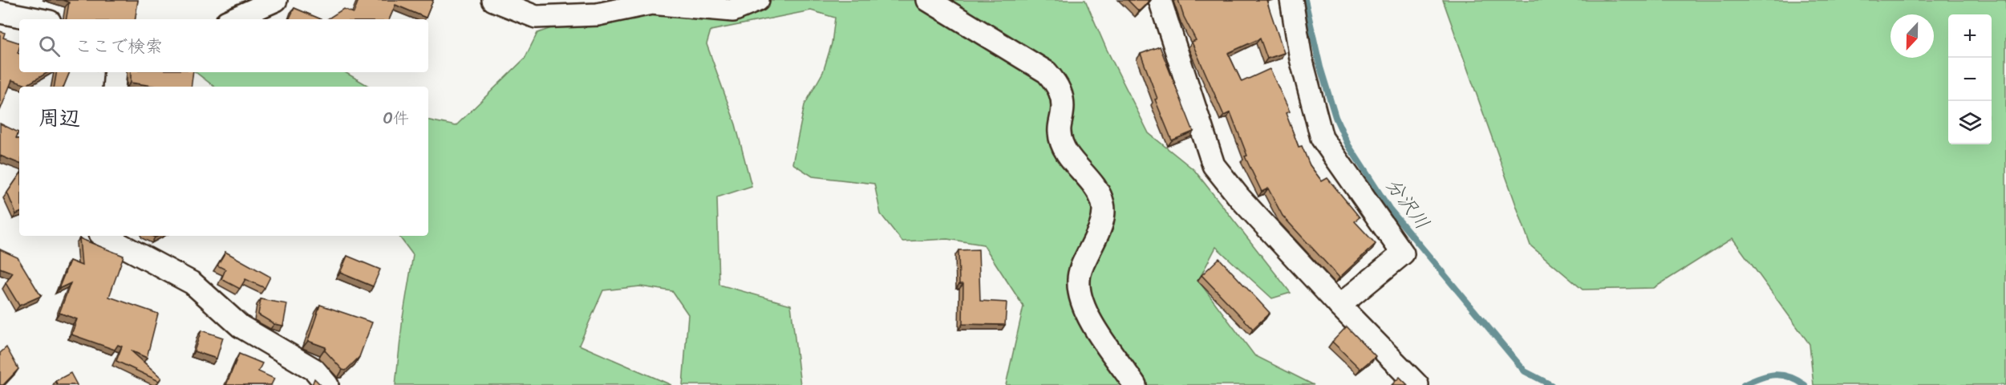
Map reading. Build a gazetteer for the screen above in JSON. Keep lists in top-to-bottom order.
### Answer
{
  "water": ["分沢川"],
  "north": "bottom",
  "page": {
    "map_buttons": ["+", "−"],
    "search": "ここで検索",
    "heading": ["周辺", "0件"]
  }
}
